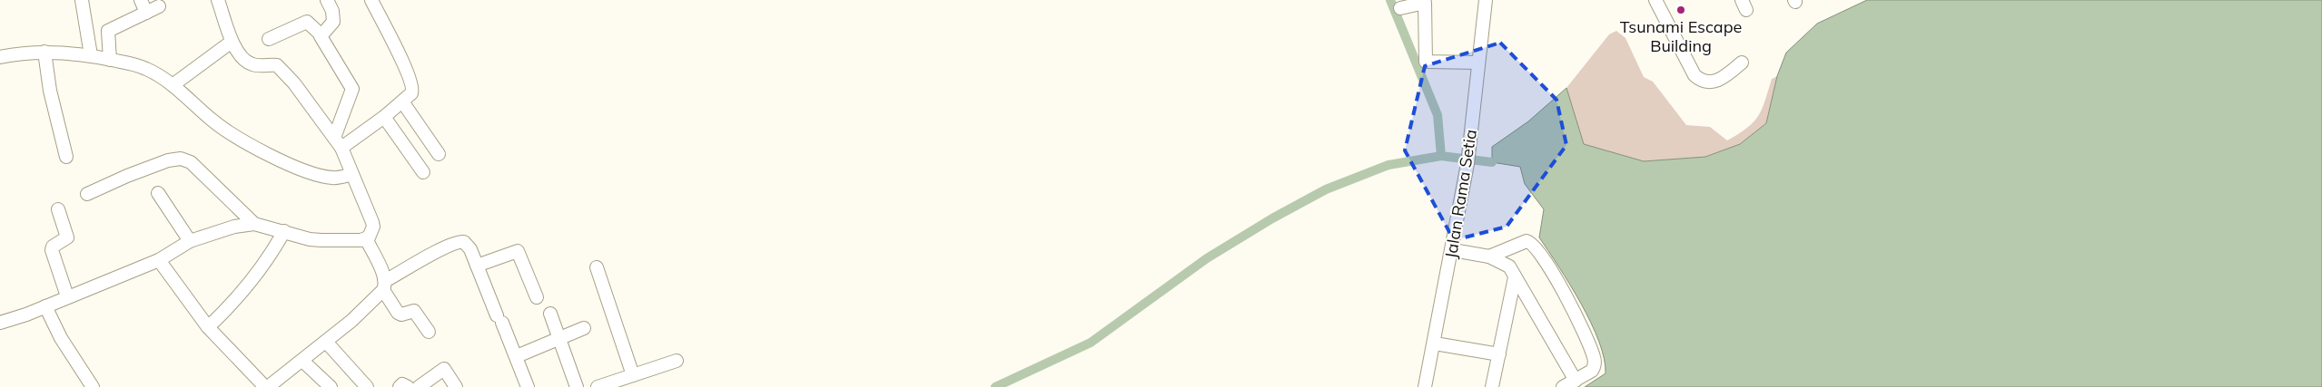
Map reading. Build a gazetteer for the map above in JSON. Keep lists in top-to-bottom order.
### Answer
{
  "streets": {
    "street": ["Jalan Rama Setia"]
  },
  "places": ["Tsunami Escape Building"]
}
